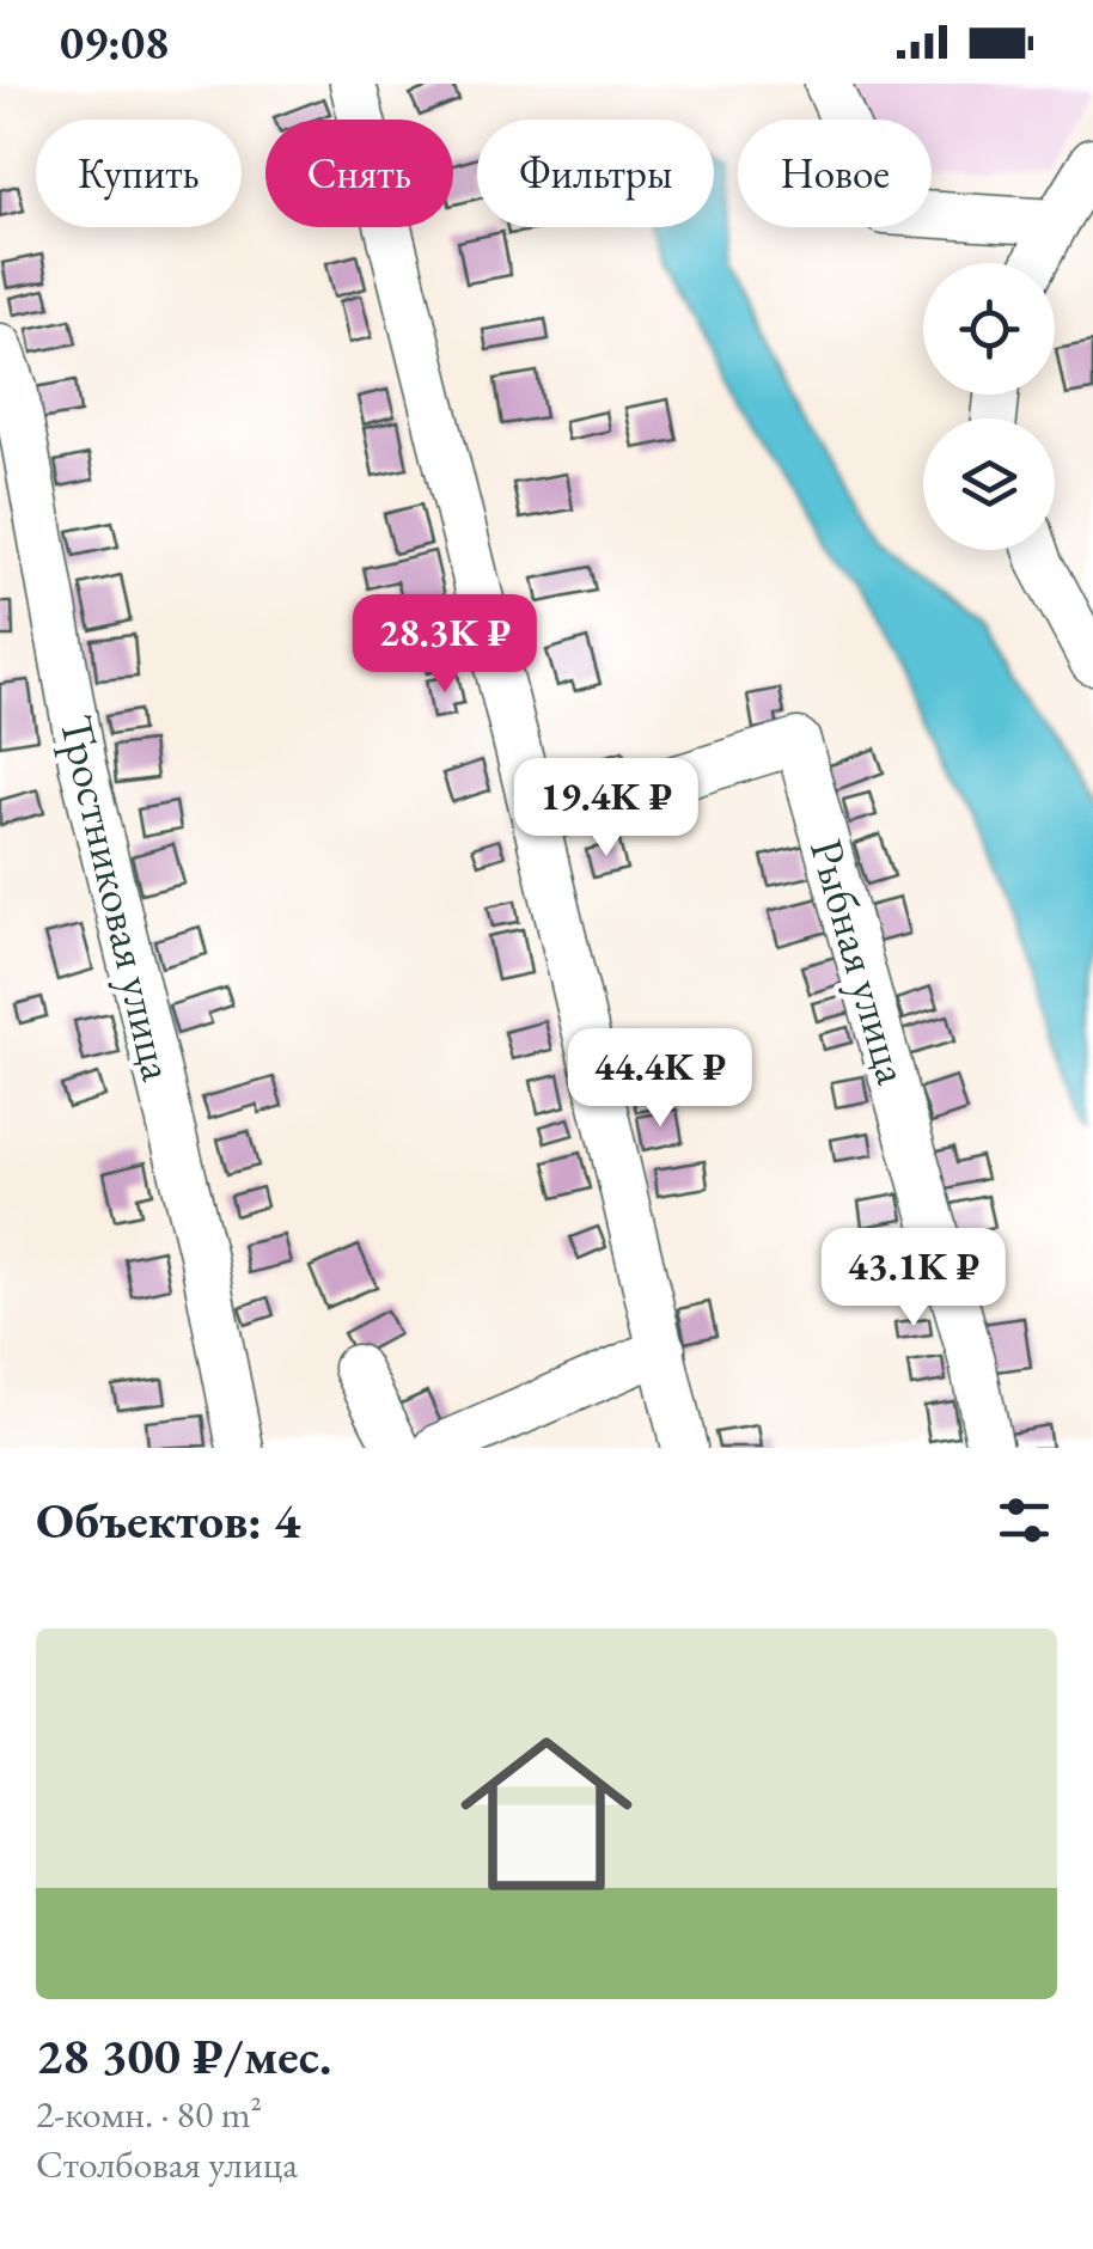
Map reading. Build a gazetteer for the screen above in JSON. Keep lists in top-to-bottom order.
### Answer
{
  "streets": {
    "street": ["Тростниковая улица", "Рыбная улица"]
  },
  "page": {
    "status": "09:08",
    "chip": [
      "Купить",
      "Снять",
      "Фильтры",
      "Новое"
    ],
    "price": [
      "28.3K ₽",
      "19.4K ₽",
      "44.4K ₽",
      "43.1K ₽"
    ],
    "heading": "Объектов: 4",
    "list": [
      {
        "name": "28 300 ₽/мес.",
        "note": "2-комн. · 80 m² · Столбовая улица"
      }
    ]
  }
}
